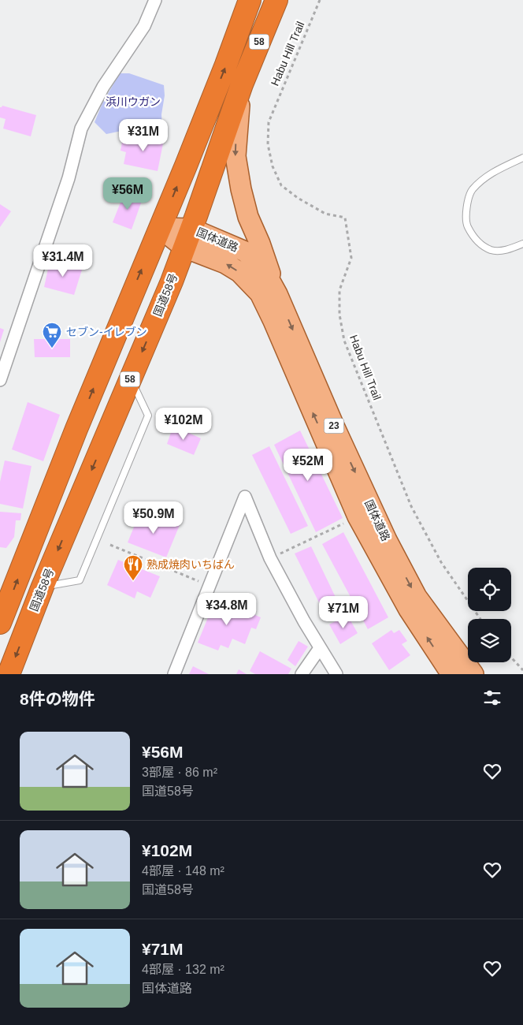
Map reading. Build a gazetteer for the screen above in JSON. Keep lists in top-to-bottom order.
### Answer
{
  "streets": {
    "highway": ["58", "国道58号"],
    "main road": ["国体道路", "23"],
    "path": ["Habu Hill Trail"]
  },
  "crossings": [
    ["58", "国体道路"],
    ["国体道路", "国道58号"]
  ],
  "parks": ["浜川ウガン"],
  "places": {
    "supermarket": ["セブン-イレブン"],
    "restaurant": ["熟成焼肉いちばん"]
  },
  "page": {
    "price": [
      "¥31M",
      "¥56M",
      "¥31.4M",
      "¥102M",
      "¥52M",
      "¥50.9M",
      "¥34.8M",
      "¥71M"
    ],
    "heading": "8件の物件",
    "list": [
      {
        "name": "¥56M",
        "note": "3部屋 · 86 m² · 国道58号"
      },
      {
        "name": "¥102M",
        "note": "4部屋 · 148 m² · 国道58号"
      },
      {
        "name": "¥71M",
        "note": "4部屋 · 132 m² · 国体道路"
      }
    ]
  }
}
